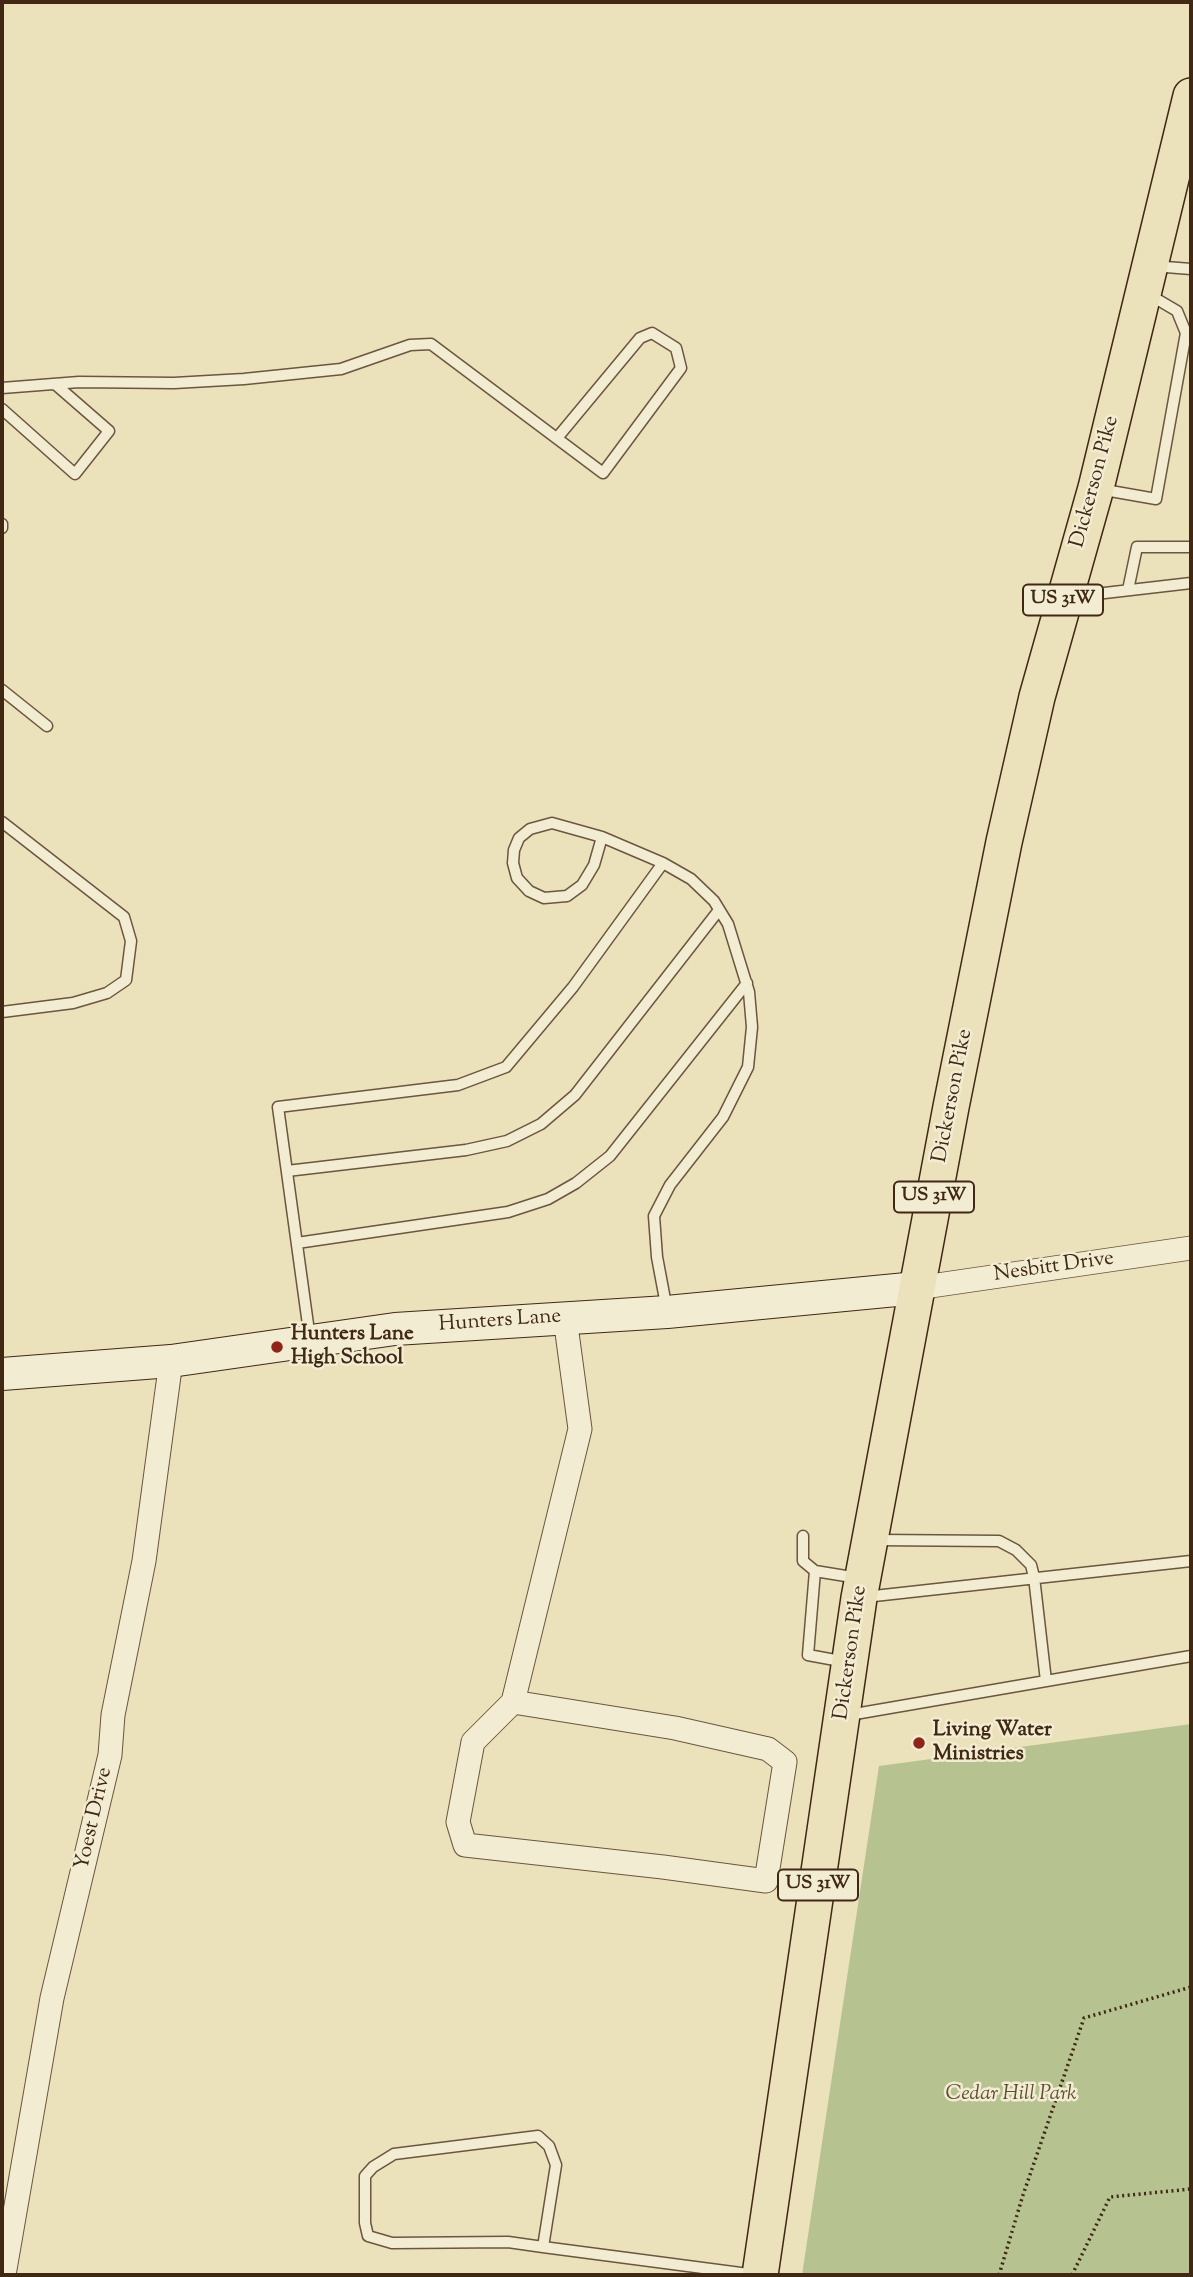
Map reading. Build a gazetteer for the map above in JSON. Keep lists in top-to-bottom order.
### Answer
{
  "streets": {
    "main road": ["Dickerson Pike", "US 31W"],
    "street": ["Nesbitt Drive", "Hunters Lane", "Yoest Drive"]
  },
  "crossings": [
    ["Dickerson Pike", "Nesbitt Drive"],
    ["Dickerson Pike", "Hunters Lane"],
    ["Nesbitt Drive", "Hunters Lane"],
    ["Hunters Lane", "Yoest Drive"]
  ],
  "parks": ["Cedar Hill Park"],
  "places": ["Hunters Lane High School", "Living Water Ministries"]
}
